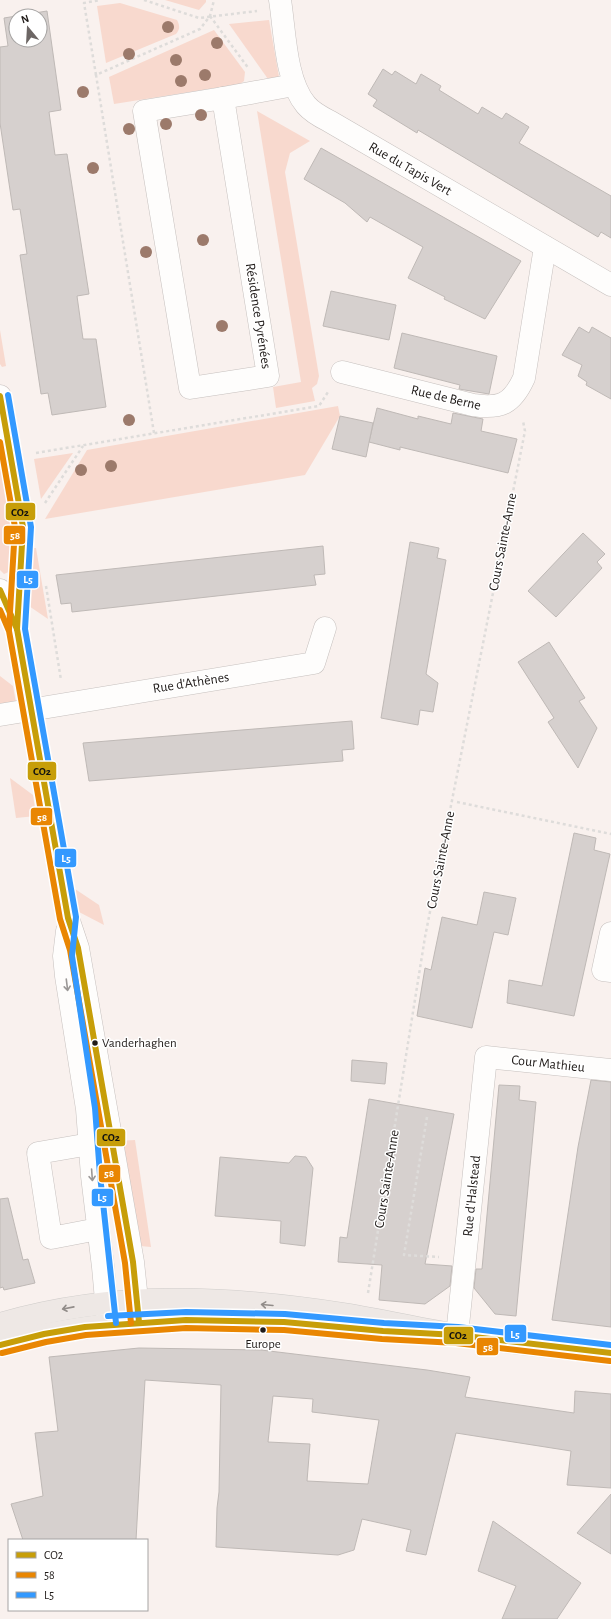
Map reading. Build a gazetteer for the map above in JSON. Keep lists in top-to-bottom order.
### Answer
{
  "streets": {
    "street": [
      "Rue du Tapis Vert",
      "Résidence Pyrénées",
      "Rue de Berne",
      "Rue d'Athènes",
      "Cour Mathieu",
      "Rue d'Halstead"
    ],
    "path": ["Cours Sainte-Anne"]
  },
  "crossings": [
    ["Rue du Tapis Vert", "Rue de Berne"],
    ["Rue de Berne", "Cours Sainte-Anne"],
    ["Cour Mathieu", "Rue d'Halstead"]
  ],
  "places": ["Vanderhaghen", "Europe"],
  "lines": ["transit line L5", "transit line CO2", "transit line 58"],
  "legend": ["CO2", "58", "L5"],
  "north": "top"
}
